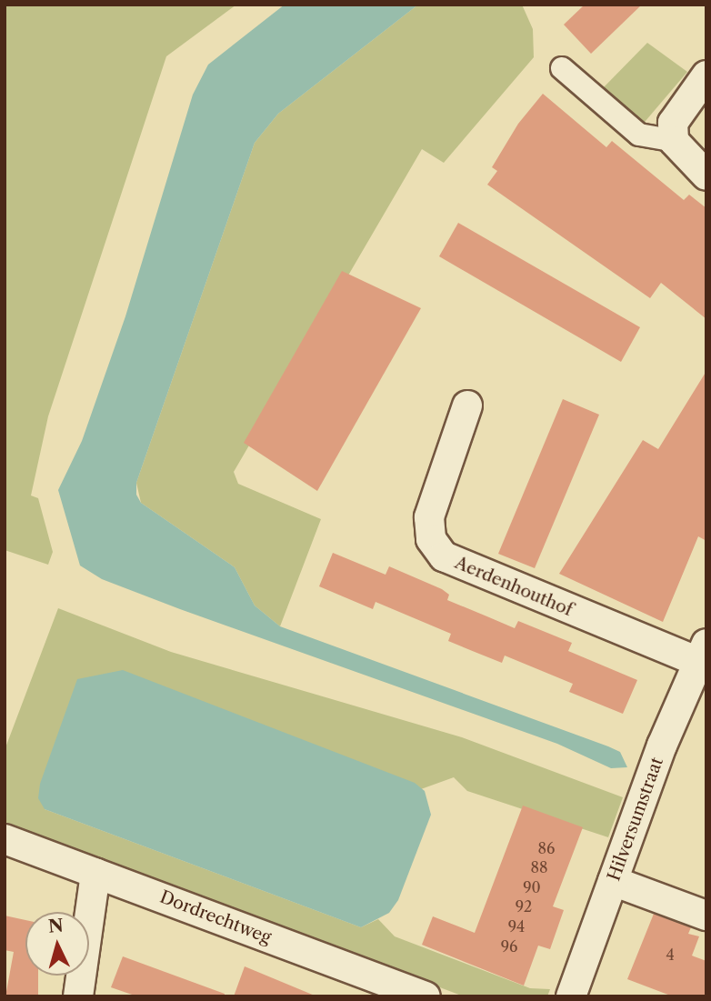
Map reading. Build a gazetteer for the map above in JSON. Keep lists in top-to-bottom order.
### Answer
{
  "streets": {
    "street": ["Aerdenhouthof", "Hilversumstraat", "Dordrechtweg"]
  },
  "crossings": [
    ["Aerdenhouthof", "Hilversumstraat"]
  ],
  "house_numbers": [
    "86",
    "88",
    "90",
    "92",
    "94",
    "96",
    "4"
  ],
  "north": "top"
}
